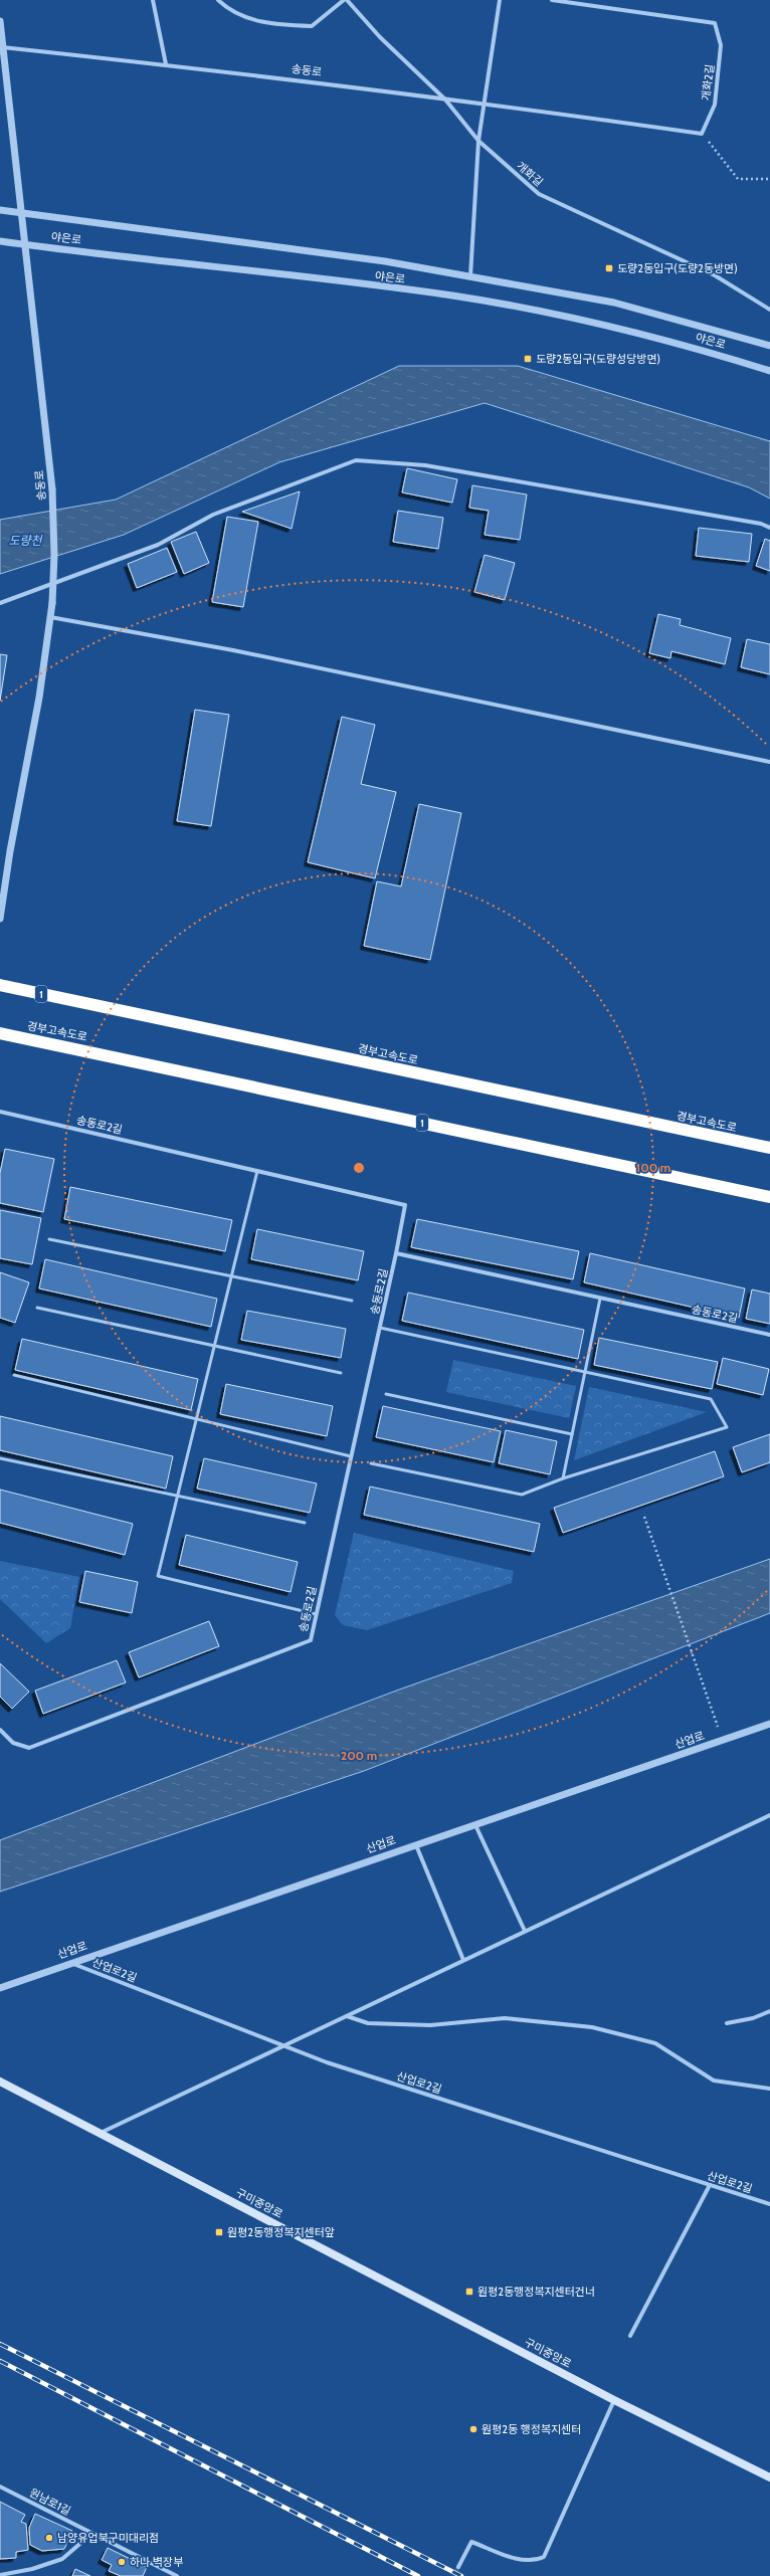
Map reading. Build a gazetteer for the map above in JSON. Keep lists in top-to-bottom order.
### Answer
{
  "streets": {
    "highway": ["1", "경부고속도로"],
    "main road": ["구미중앙로"],
    "street": [
      "송동로",
      "개화2길",
      "개화길",
      "야은로",
      "송동로2길",
      "산업로",
      "산업로2길",
      "원남로1길"
    ]
  },
  "crossings": [
    ["송동로", "개화길"],
    ["송동로", "야은로"],
    ["산업로", "산업로2길"]
  ],
  "water": ["도량천"],
  "places": {
    "transit": [
      "도량2동입구(도량2동방면)",
      "도량2동입구(도량성당방면)",
      "원평2동행정복지센터앞",
      "원평2동행정복지센터건너"
    ],
    "other": ["원평2동 행정복지센터", "남양유업북구미대리점", "하나 벽장부"]
  },
  "rings": ["100 m", "200 m"]
}
